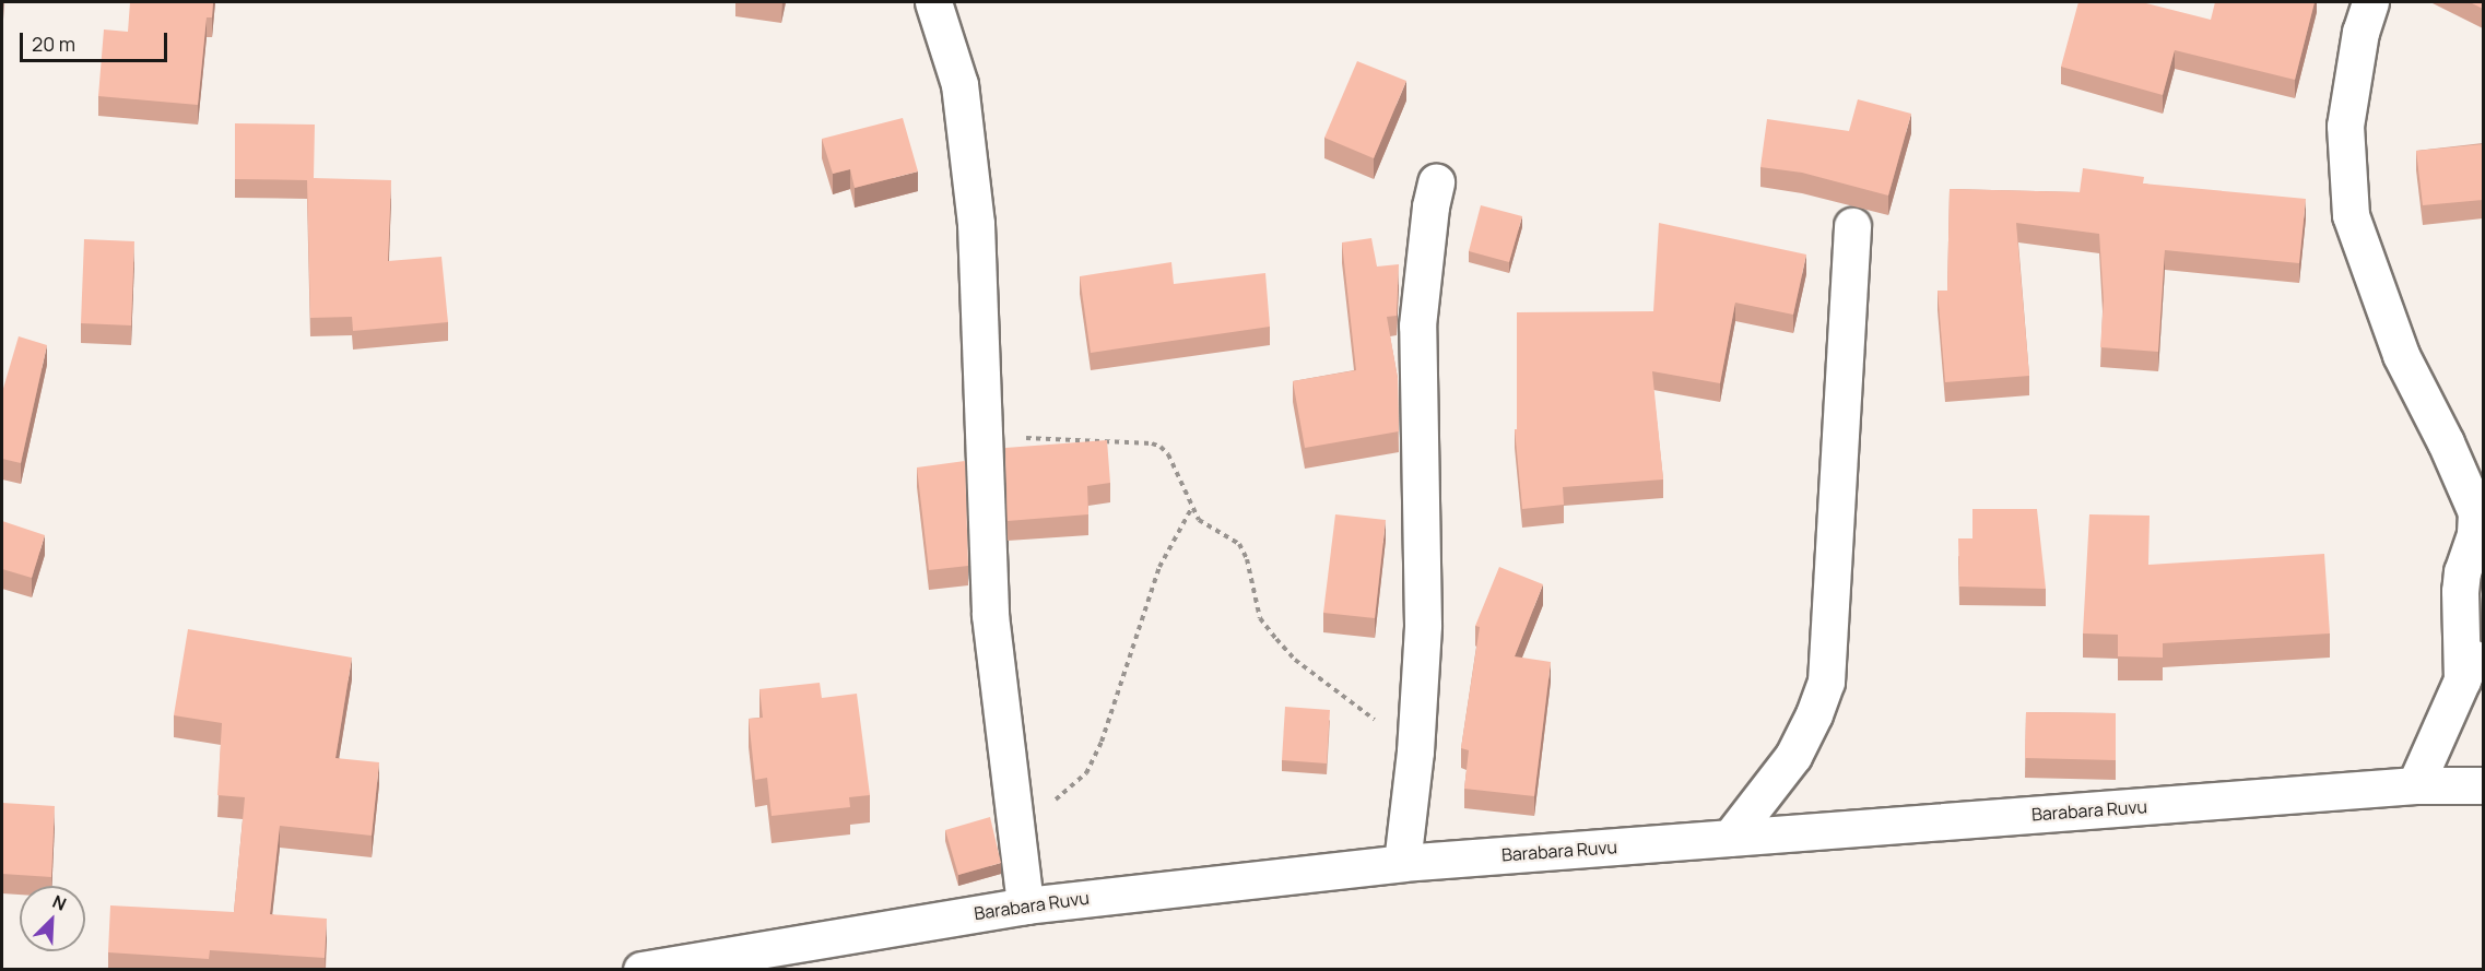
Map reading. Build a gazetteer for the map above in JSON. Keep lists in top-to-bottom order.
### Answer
{
  "streets": {
    "street": ["Barabara Ruvu"]
  },
  "scale_bar": "20 m",
  "north": "top right"
}
